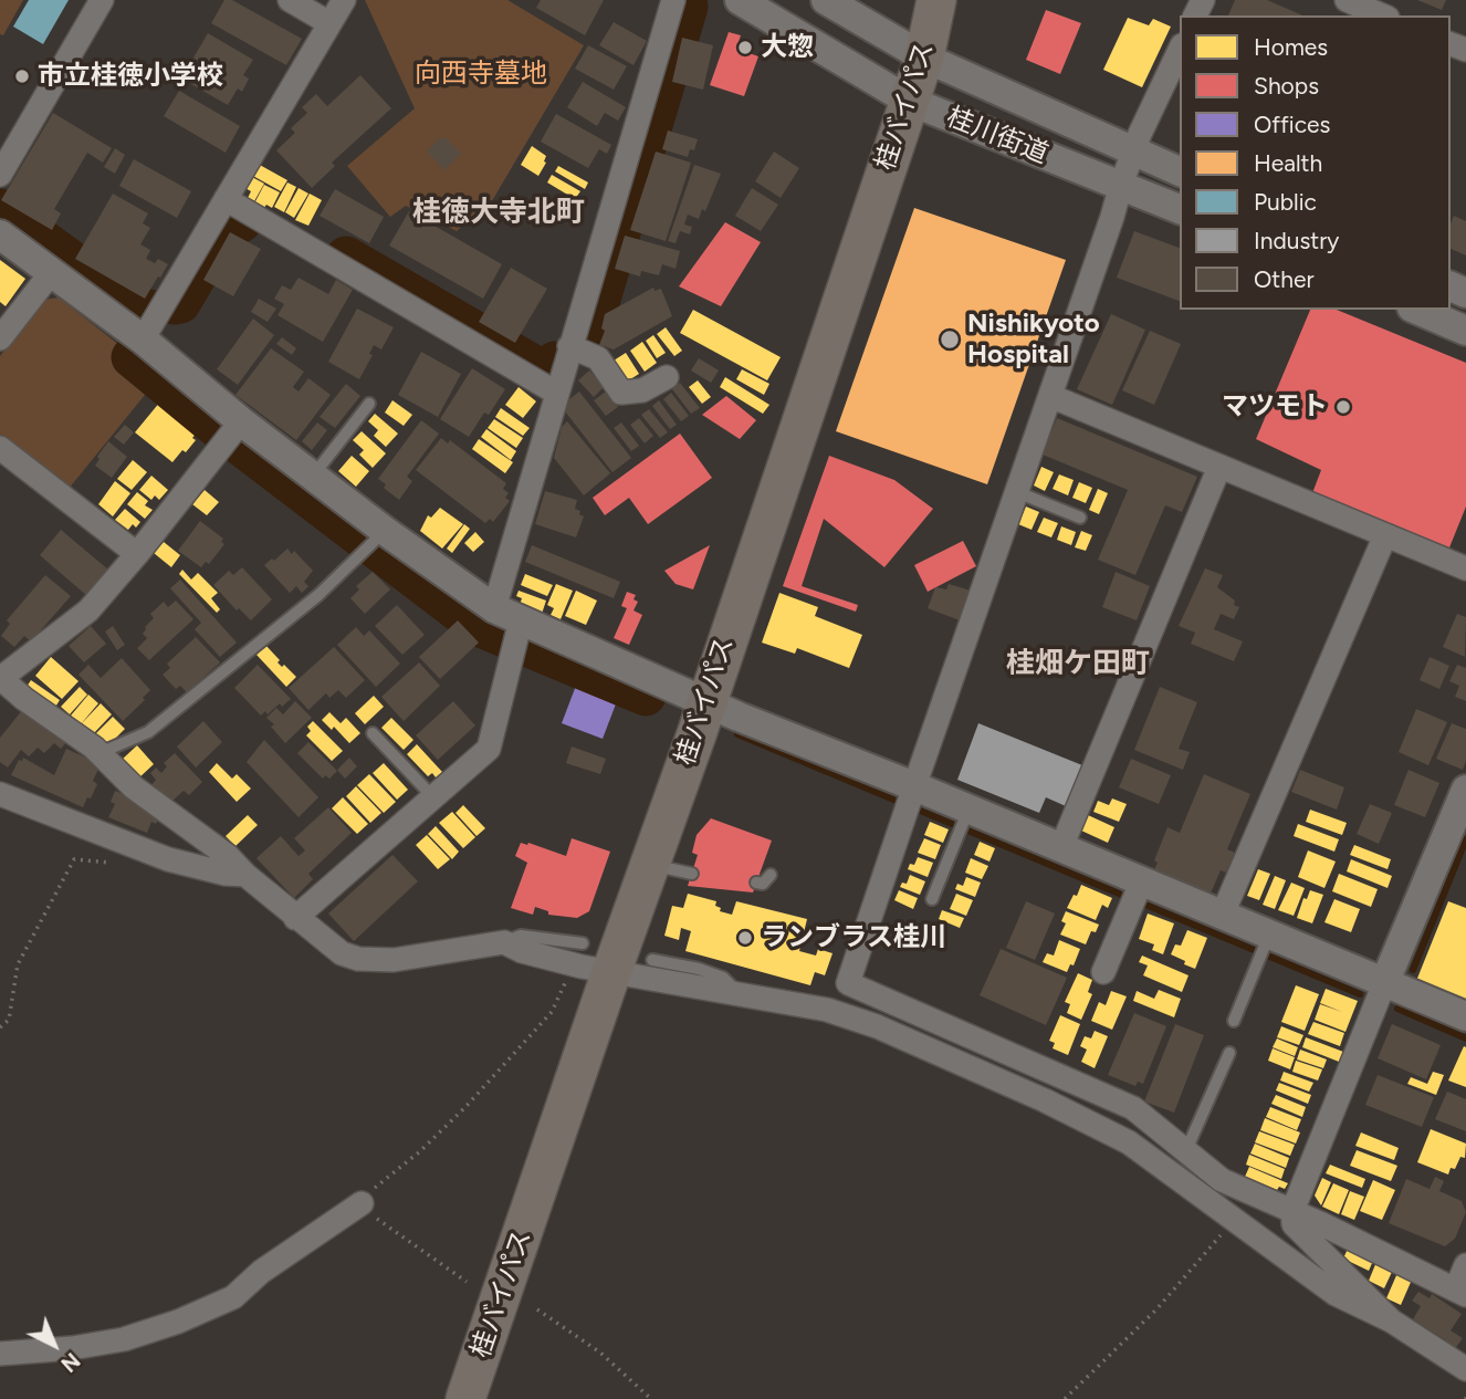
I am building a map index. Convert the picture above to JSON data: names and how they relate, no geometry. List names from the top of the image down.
{
  "streets": {
    "highway": ["桂バイパス"],
    "street": ["桂川街道"]
  },
  "crossings": [
    ["桂バイパス", "桂川街道"]
  ],
  "districts": ["桂徳大寺北町", "桂畑ケ田町"],
  "parks": ["向西寺墓地"],
  "places": [
    "大惣",
    "市立桂徳小学校",
    "Nishikyoto Hospital",
    "マツモト",
    "ランブラス桂川"
  ],
  "legend": [
    "Homes",
    "Shops",
    "Offices",
    "Health",
    "Public",
    "Industry",
    "Other"
  ],
  "north": "bottom right"
}
